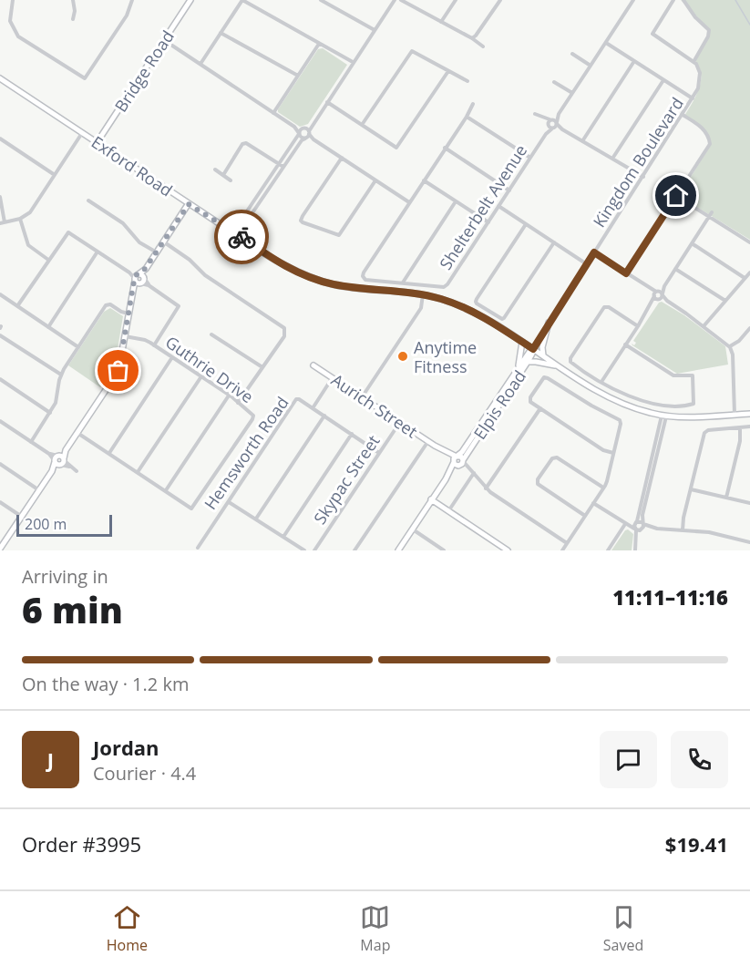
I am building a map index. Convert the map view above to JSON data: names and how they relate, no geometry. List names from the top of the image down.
{
  "streets": {
    "street": [
      "Bridge Road",
      "Kingdom Boulevard",
      "Exford Road",
      "Shelterbelt Avenue",
      "Guthrie Drive",
      "Elpis Road",
      "Aurich Street",
      "Hemsworth Road",
      "Skypac Street"
    ]
  },
  "crossings": [
    ["Bridge Road", "Exford Road"],
    ["Kingdom Boulevard", "Exford Road"],
    ["Kingdom Boulevard", "Elpis Road"],
    ["Exford Road", "Elpis Road"],
    ["Elpis Road", "Aurich Street"],
    ["Aurich Street", "Skypac Street"],
    ["Hemsworth Road", "Skypac Street"]
  ],
  "places": ["Anytime Fitness"],
  "scale_bar": "200 m",
  "page": {
    "scale": "200 m",
    "heading": ["6 min", "Arriving in", "11:11–11:16"],
    "panel": [
      "Jordan",
      "Courier · 4.4",
      "Order #3995",
      "$19.41"
    ],
    "bar": "On the way · 1.2 km",
    "round": "J",
    "tabs": ["Home", "Map", "Saved"]
  }
}
